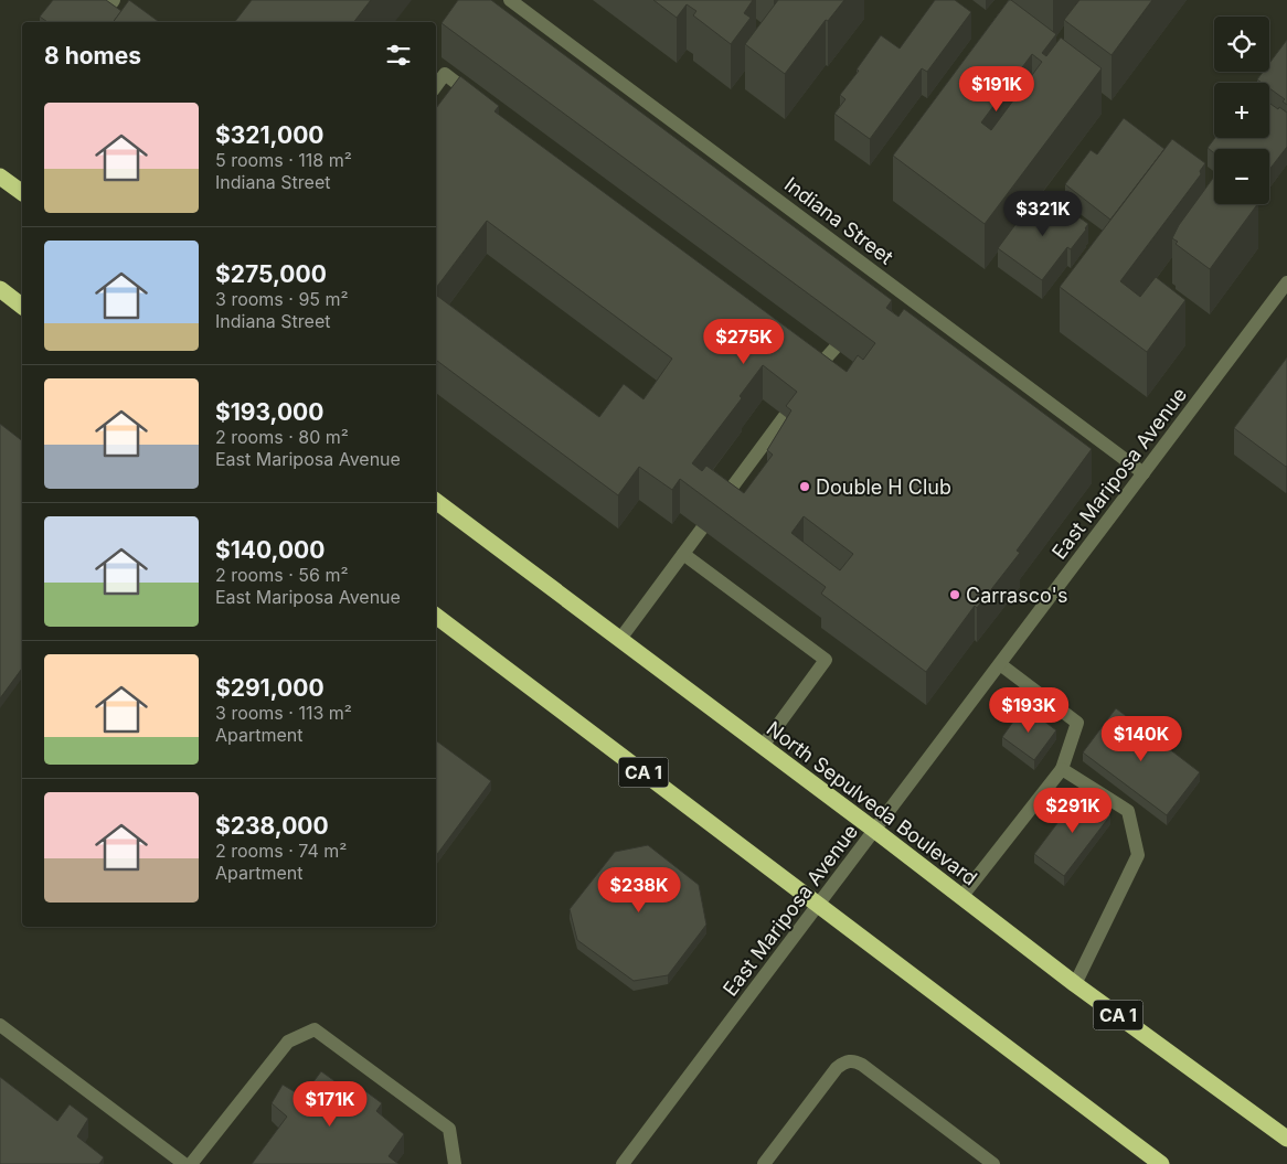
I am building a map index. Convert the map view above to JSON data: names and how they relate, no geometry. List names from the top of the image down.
{
  "streets": {
    "highway": ["CA 1", "North Sepulveda Boulevard"],
    "street": ["Indiana Street", "East Mariposa Avenue"]
  },
  "crossings": [
    ["Indiana Street", "East Mariposa Avenue"],
    ["East Mariposa Avenue", "CA 1"],
    ["East Mariposa Avenue", "North Sepulveda Boulevard"]
  ],
  "places": ["Double H Club", "Carrasco's"],
  "page": {
    "map_buttons": ["+", "−"],
    "heading": "8 homes",
    "price": [
      "$191K",
      "$321K",
      "$275K",
      "$193K",
      "$140K",
      "$291K",
      "$238K",
      "$171K"
    ],
    "list": [
      {
        "name": "$321,000",
        "note": "5 rooms · 118 m² · Indiana Street"
      },
      {
        "name": "$275,000",
        "note": "3 rooms · 95 m² · Indiana Street"
      },
      {
        "name": "$193,000",
        "note": "2 rooms · 80 m² · East Mariposa Avenue"
      },
      {
        "name": "$140,000",
        "note": "2 rooms · 56 m² · East Mariposa Avenue"
      },
      {
        "name": "$291,000",
        "note": "3 rooms · 113 m² · Apartment"
      },
      {
        "name": "$238,000",
        "note": "2 rooms · 74 m² · Apartment"
      }
    ]
  }
}
